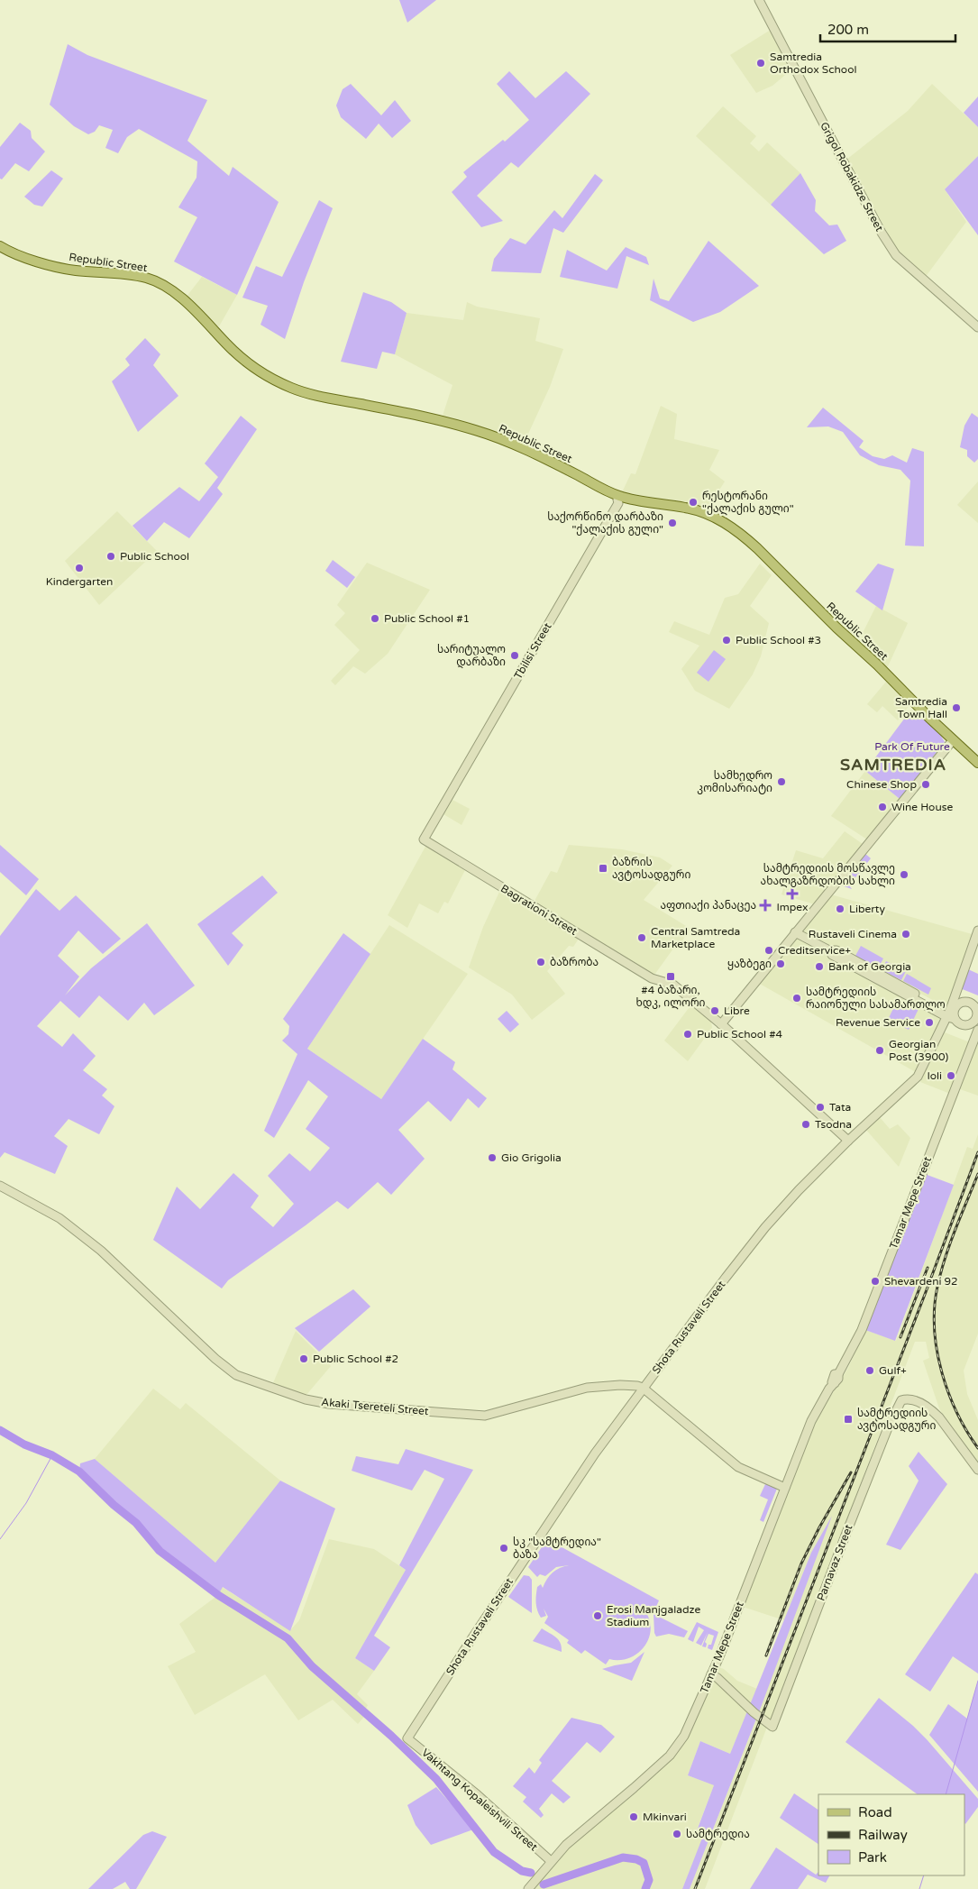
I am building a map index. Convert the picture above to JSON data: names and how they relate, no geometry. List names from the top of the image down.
{
  "streets": {
    "main road": ["Republic Street"],
    "street": [
      "Grigol Robakidze Street",
      "Tbilisi Street",
      "Bagrationi Street",
      "Tamar Mepe Street",
      "Shota Rustaveli Street",
      "Akaki Tsereteli Street",
      "Parnavaz Street",
      "Vakhtang Kopaleishvili Street"
    ]
  },
  "crossings": [
    ["Republic Street", "Tbilisi Street"],
    ["Tbilisi Street", "Bagrationi Street"],
    ["Bagrationi Street", "Shota Rustaveli Street"],
    ["Tamar Mepe Street", "Shota Rustaveli Street"],
    ["Tamar Mepe Street", "Parnavaz Street"],
    ["Tamar Mepe Street", "Vakhtang Kopaleishvili Street"],
    ["Shota Rustaveli Street", "Akaki Tsereteli Street"],
    ["Shota Rustaveli Street", "Vakhtang Kopaleishvili Street"]
  ],
  "districts": ["SAMTREDIA"],
  "parks": ["Park Of Future"],
  "places": {
    "other": [
      "Samtredia Orthodox School",
      "რესტორანი \"ქალაქის გული\"",
      "საქორწინო დარბაზი \"ქალაქის გული\"",
      "Public School",
      "Kindergarten",
      "Public School #1",
      "Public School #3",
      "სარიტუალო დარბაზი",
      "Samtredia Town Hall",
      "სამხედრო კომისარიატი",
      "Chinese Shop",
      "Wine House",
      "სამტრედიის მოსწავლე ახალგაზრდობის სახლი",
      "Liberty",
      "Rustaveli Cinema",
      "Central Samtreda Marketplace",
      "Creditservice+",
      "ბაზრობა",
      "ყაზბეგი",
      "Bank of Georgia",
      "სამტრედიის რაიონული სასამართლო",
      "Libre",
      "Revenue Service",
      "Public School #4",
      "Georgian Post (3900)",
      "Ioli",
      "Tata",
      "Tsodna",
      "Gio Grigolia",
      "Shevardeni 92",
      "Public School #2",
      "Gulf+",
      "სკ \"სამტრედია\" ბაზა",
      "Erosi Manjgaladze Stadium",
      "Mkinvari",
      "სამტრედია"
    ],
    "transit": ["ბაზრის ავტოსადგური", "#4 ბაზარი, ხდკ, ილორი", "სამტრედიის ავტოსადგური"],
    "health": ["Impex", "აფთიაქი პანაცეა"]
  },
  "legend": ["Road", "Railway", "Park"],
  "scale_bar": "200 m"
}
